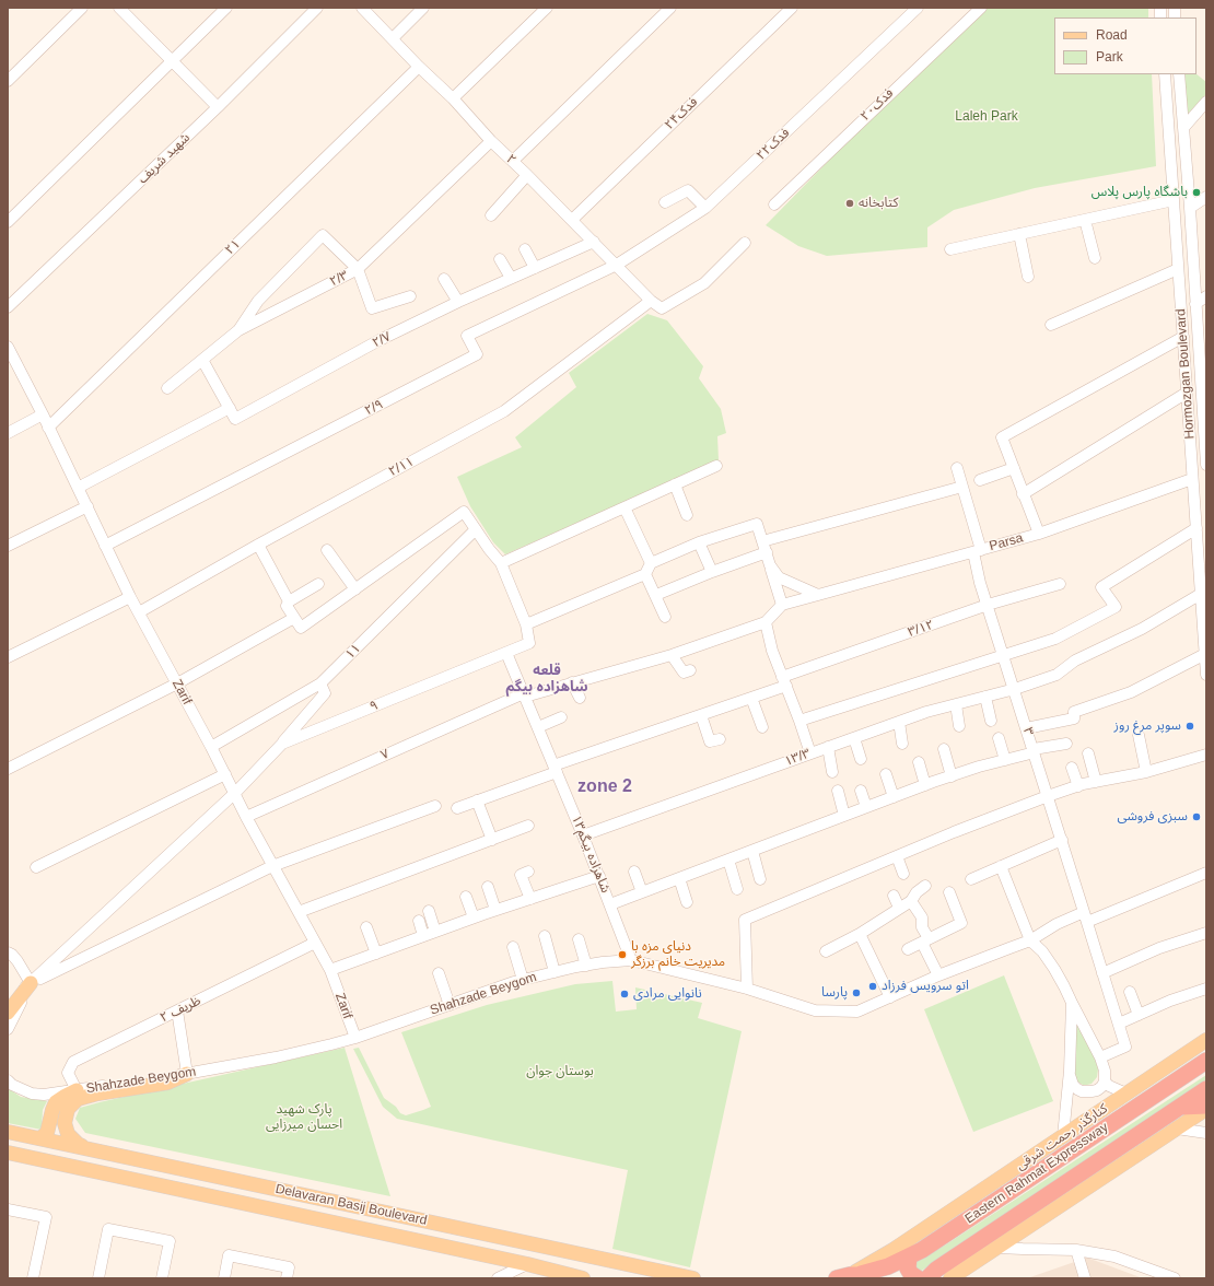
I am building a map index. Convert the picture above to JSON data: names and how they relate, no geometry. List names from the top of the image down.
{
  "streets": {
    "highway": ["Eastern Rahmat Expressway"],
    "main road": ["کنارگذر رحمت شرقی", "Delavaran Basij Boulevard"],
    "street": [
      "فدک۲۰",
      "فدک۲۴",
      "فدک۲۲",
      "شهید شریف",
      "۲",
      "۲۱",
      "۲/۳",
      "۲/۷",
      "Hormozgan Boulevard",
      "۲/۹",
      "۲/۱۱",
      "Parsa",
      "۳/۱۲",
      "۱۱",
      "Zarif",
      "۹",
      "۳",
      "۷",
      "۱۳/۳",
      "شاهزاده بیگم۱۳",
      "Shahzade Beygom",
      "ظریف ۲"
    ]
  },
  "crossings": [
    ["فدک۲۴", "۲"],
    ["فدک۲۲", "۲"],
    ["فدک۲۲", "۲/۹"],
    ["۲", "۲۱"],
    ["۲", "۲/۳"],
    ["۲", "۲/۷"],
    ["۲", "۲/۹"],
    ["۲", "۲/۱۱"],
    ["۲۱", "Zarif"],
    ["Hormozgan Boulevard", "Parsa"],
    ["Hormozgan Boulevard", "۱۳/۳"],
    ["۲/۹", "Zarif"],
    ["۲/۱۱", "Zarif"],
    ["Parsa", "۳"],
    ["۳/۱۲", "۳"],
    ["۳/۱۲", "شاهزاده بیگم۱۳"],
    ["۱۱", "Zarif"],
    ["Zarif", "۹"],
    ["Zarif", "۷"],
    ["Zarif", "Shahzade Beygom"],
    ["Zarif", "ظریف ۲"],
    ["۹", "شاهزاده بیگم۱۳"],
    ["۳", "۱۳/۳"],
    ["۳", "Shahzade Beygom"],
    ["۷", "شاهزاده بیگم۱۳"],
    ["۱۳/۳", "شاهزاده بیگم۱۳"],
    ["شاهزاده بیگم۱۳", "Shahzade Beygom"],
    ["Shahzade Beygom", "ظریف ۲"],
    ["کنارگذر رحمت شرقی", "Eastern Rahmat Expressway"]
  ],
  "districts": ["قلعه شاهزاده بیگم", "zone 2"],
  "parks": ["Laleh Park", "بوستان جوان", "پارک شهید احسان میرزایی"],
  "places": [
    "باشگاه پارس پلاس",
    "کتابخانه",
    "سوپر مرغ روز",
    "سبزی فروشی",
    "دنیای مزه با مدیریت خانم برزگر",
    "اتو سرویس فرزاد",
    "پارسا",
    "نانوایی مرادی"
  ],
  "legend": ["Road", "Park"]
}
